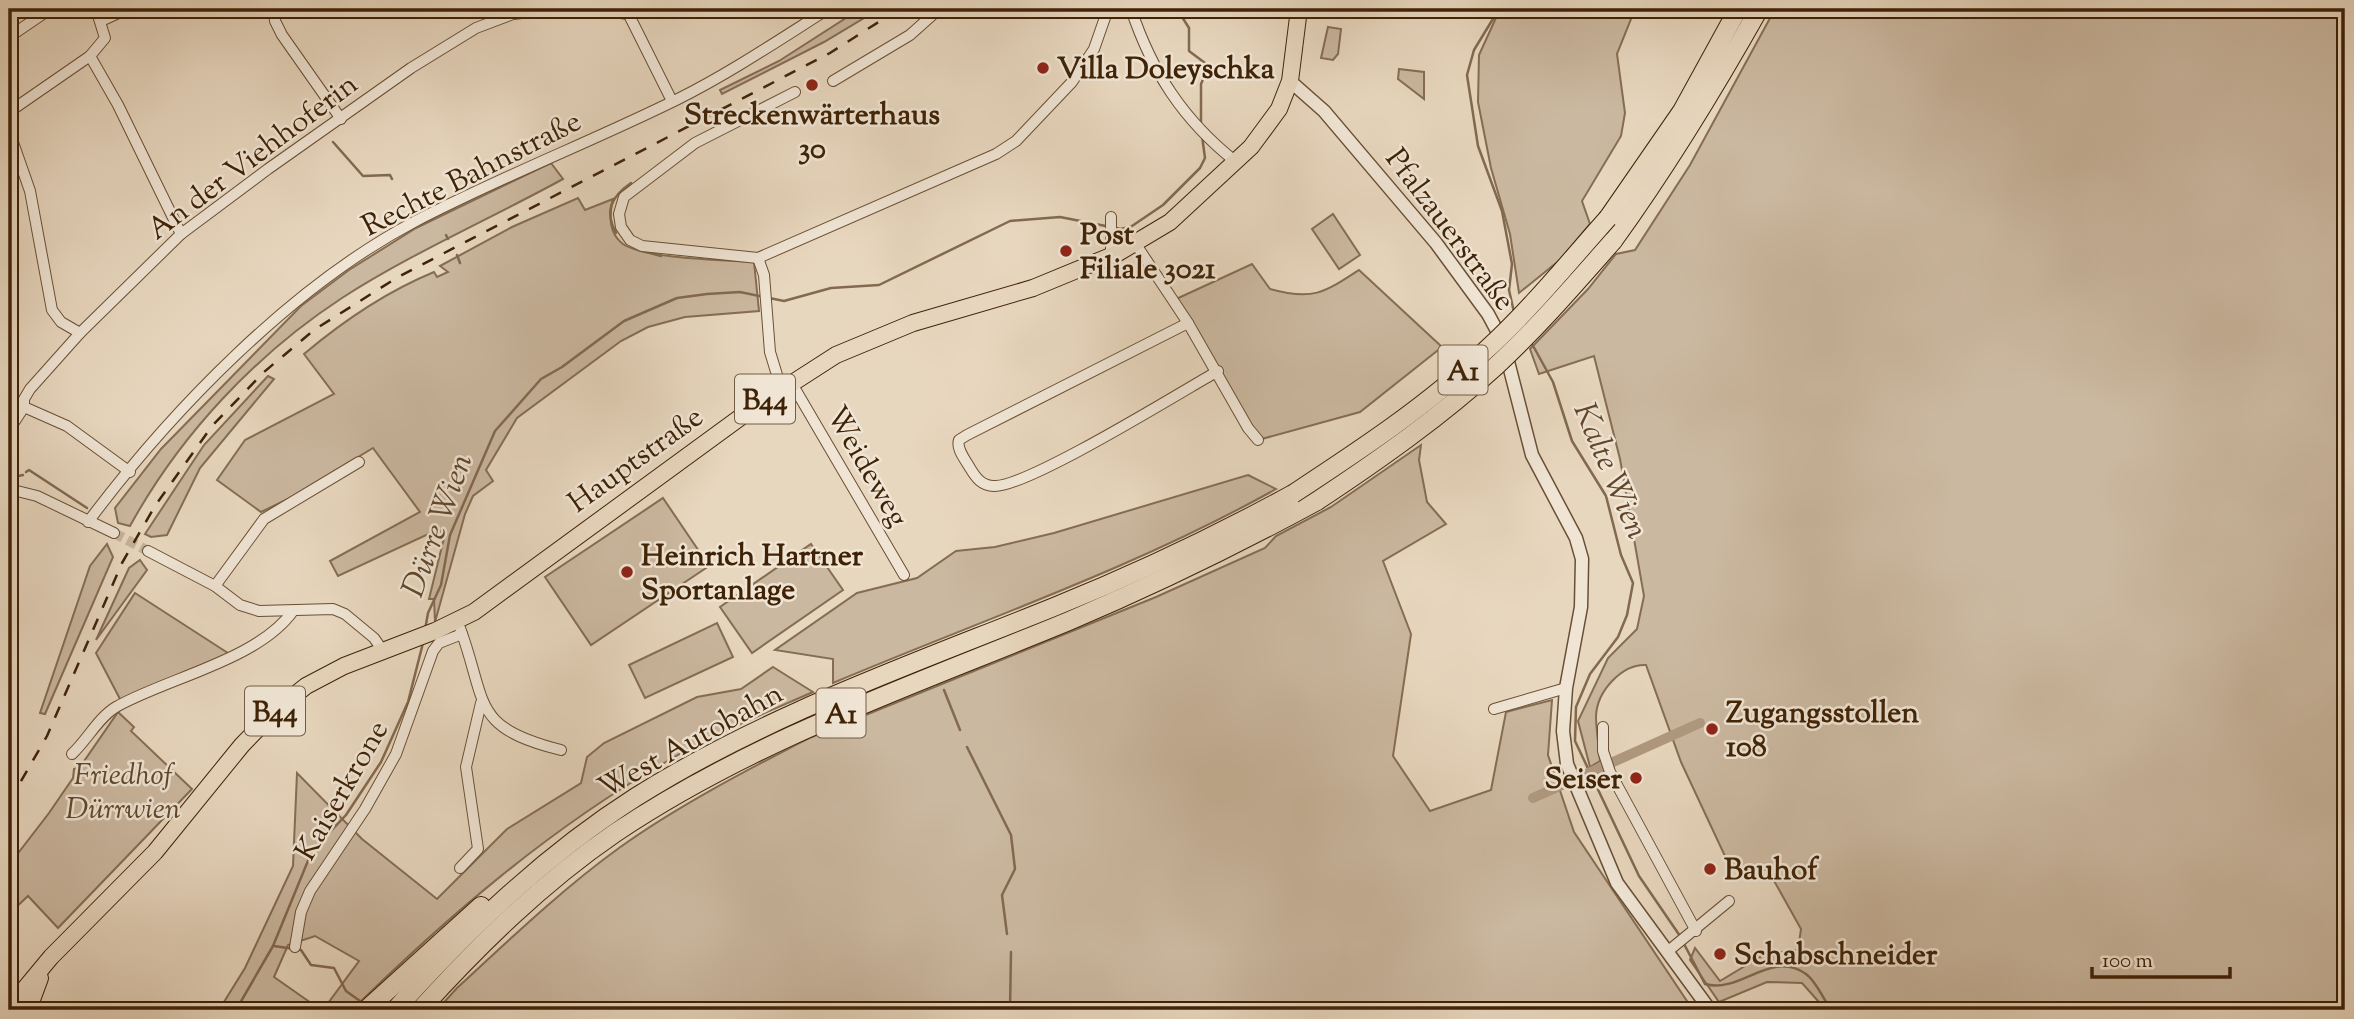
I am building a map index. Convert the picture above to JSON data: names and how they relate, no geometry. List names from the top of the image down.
{
  "streets": {
    "highway": ["A1", "West Autobahn"],
    "main road": ["B44", "Hauptstraße"],
    "street": [
      "An der Viehhoferin",
      "Rechte Bahnstraße",
      "Pfalzauerstraße",
      "Weideweg",
      "Kaiserkrone"
    ]
  },
  "crossings": [
    ["Pfalzauerstraße", "Hauptstraße"],
    ["B44", "Hauptstraße"],
    ["Hauptstraße", "Weideweg"],
    ["Hauptstraße", "Kaiserkrone"]
  ],
  "water": ["Kalte Wien", "Dürre Wien"],
  "parks": ["Friedhof Dürrwien"],
  "places": [
    "Villa Doleyschka",
    "Streckenwärterhaus 30",
    "Post Filiale 3021",
    "Heinrich Hartner Sportanlage",
    "Zugangsstollen 108",
    "Seiser",
    "Bauhof",
    "Schabschneider"
  ],
  "scale_bar": "100 m"
}
